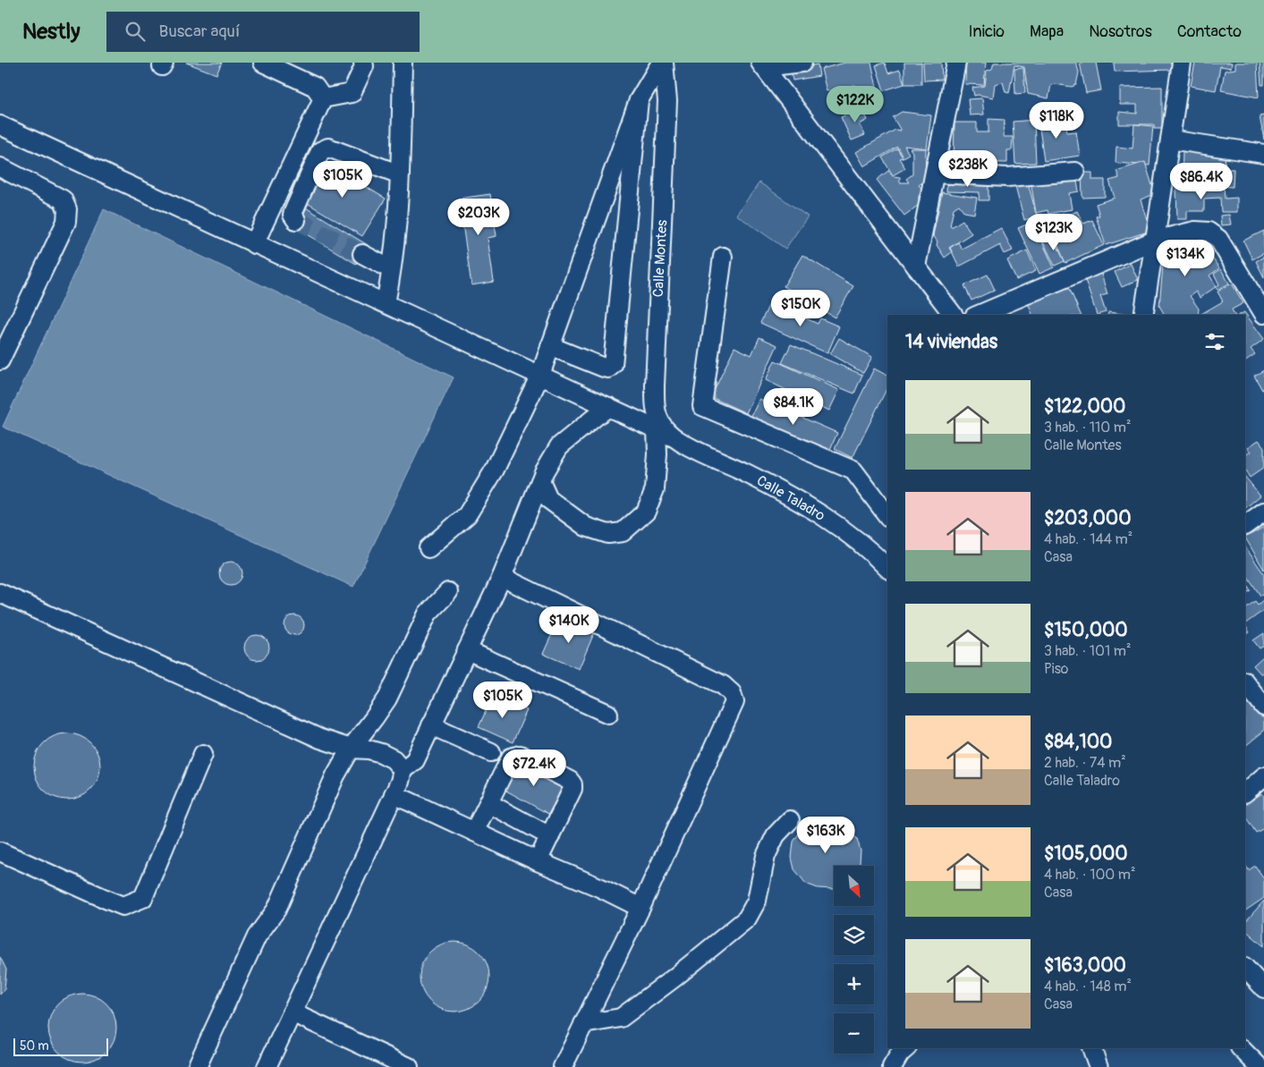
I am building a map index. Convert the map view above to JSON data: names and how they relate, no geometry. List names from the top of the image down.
{
  "streets": {
    "street": ["Calle Montes", "Calle Taladro"]
  },
  "crossings": [
    ["Calle Montes", "Calle Taladro"]
  ],
  "scale_bar": "50 m",
  "north": "bottom right",
  "page": {
    "header": "Nestly",
    "search": "Buscar aquí",
    "nav": [
      "Inicio",
      "Mapa",
      "Nosotros",
      "Contacto"
    ],
    "price": [
      "$122K",
      "$118K",
      "$238K",
      "$105K",
      "$86.4K",
      "$203K",
      "$123K",
      "$134K",
      "$150K",
      "$84.1K",
      "$140K",
      "$105K",
      "$72.4K",
      "$163K"
    ],
    "heading": "14 viviendas",
    "list": [
      {
        "name": "$122,000",
        "note": "3 hab. · 110 m² · Calle Montes"
      },
      {
        "name": "$203,000",
        "note": "4 hab. · 144 m² · Casa"
      },
      {
        "name": "$150,000",
        "note": "3 hab. · 101 m² · Piso"
      },
      {
        "name": "$84,100",
        "note": "2 hab. · 74 m² · Calle Taladro"
      },
      {
        "name": "$105,000",
        "note": "4 hab. · 100 m² · Casa"
      },
      {
        "name": "$163,000",
        "note": "4 hab. · 148 m² · Casa"
      }
    ],
    "map_buttons": ["+", "−"],
    "scale": "50 m"
  }
}
